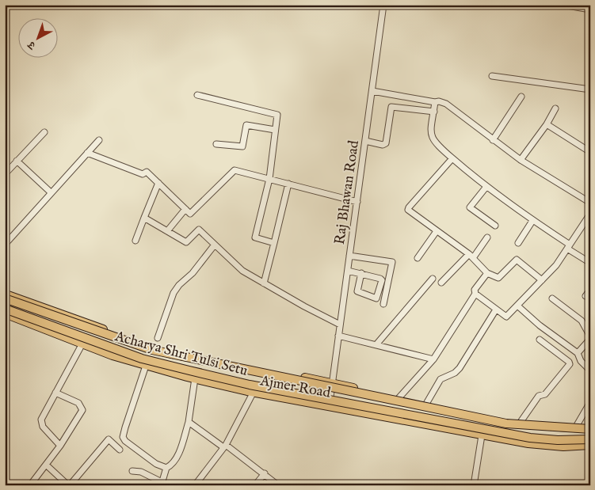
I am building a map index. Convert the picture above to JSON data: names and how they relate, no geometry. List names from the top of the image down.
{
  "streets": {
    "highway": ["Acharya Shri Tulsi Setu", "Ajmer Road"],
    "street": ["Raj Bhawan Road"]
  },
  "crossings": [
    ["Raj Bhawan Road", "Ajmer Road"],
    ["Acharya Shri Tulsi Setu", "Ajmer Road"]
  ],
  "north": "bottom left"
}
